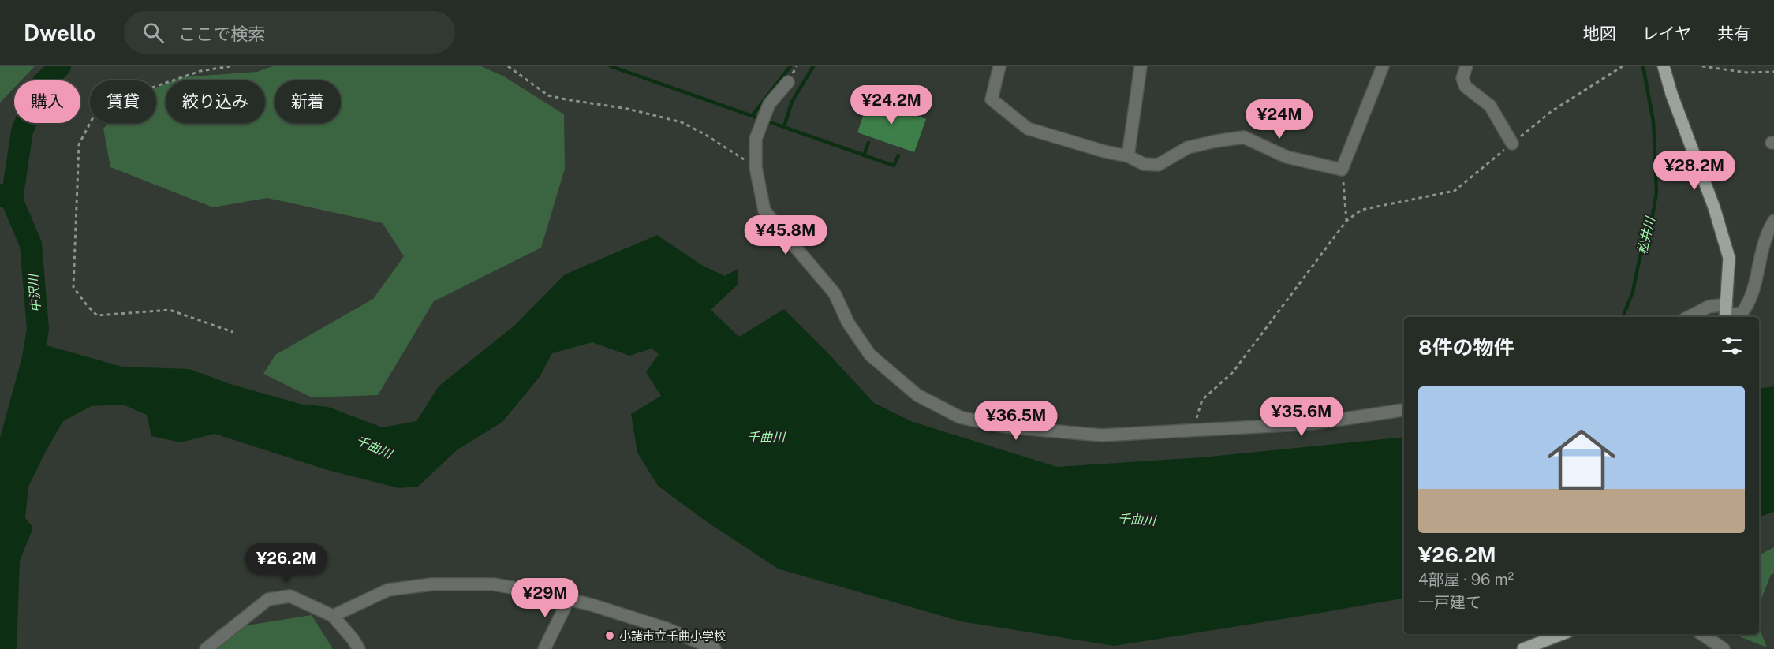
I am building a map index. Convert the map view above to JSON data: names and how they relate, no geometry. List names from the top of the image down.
{
  "water": ["松井川", "中沢川", "千曲川"],
  "places": ["小諸市立千曲小学校"],
  "page": {
    "header": "Dwello",
    "search": "ここで検索",
    "nav": ["地図", "レイヤ", "共有"],
    "chip": [
      "購入",
      "賃貸",
      "絞り込み",
      "新着"
    ],
    "price": [
      "¥24.2M",
      "¥24M",
      "¥28.2M",
      "¥45.8M",
      "¥35.6M",
      "¥36.5M",
      "¥26.2M",
      "¥29M"
    ],
    "heading": "8件の物件",
    "list": [
      {
        "name": "¥26.2M",
        "note": "4部屋 · 96 m² · 一戸建て"
      }
    ]
  }
}
